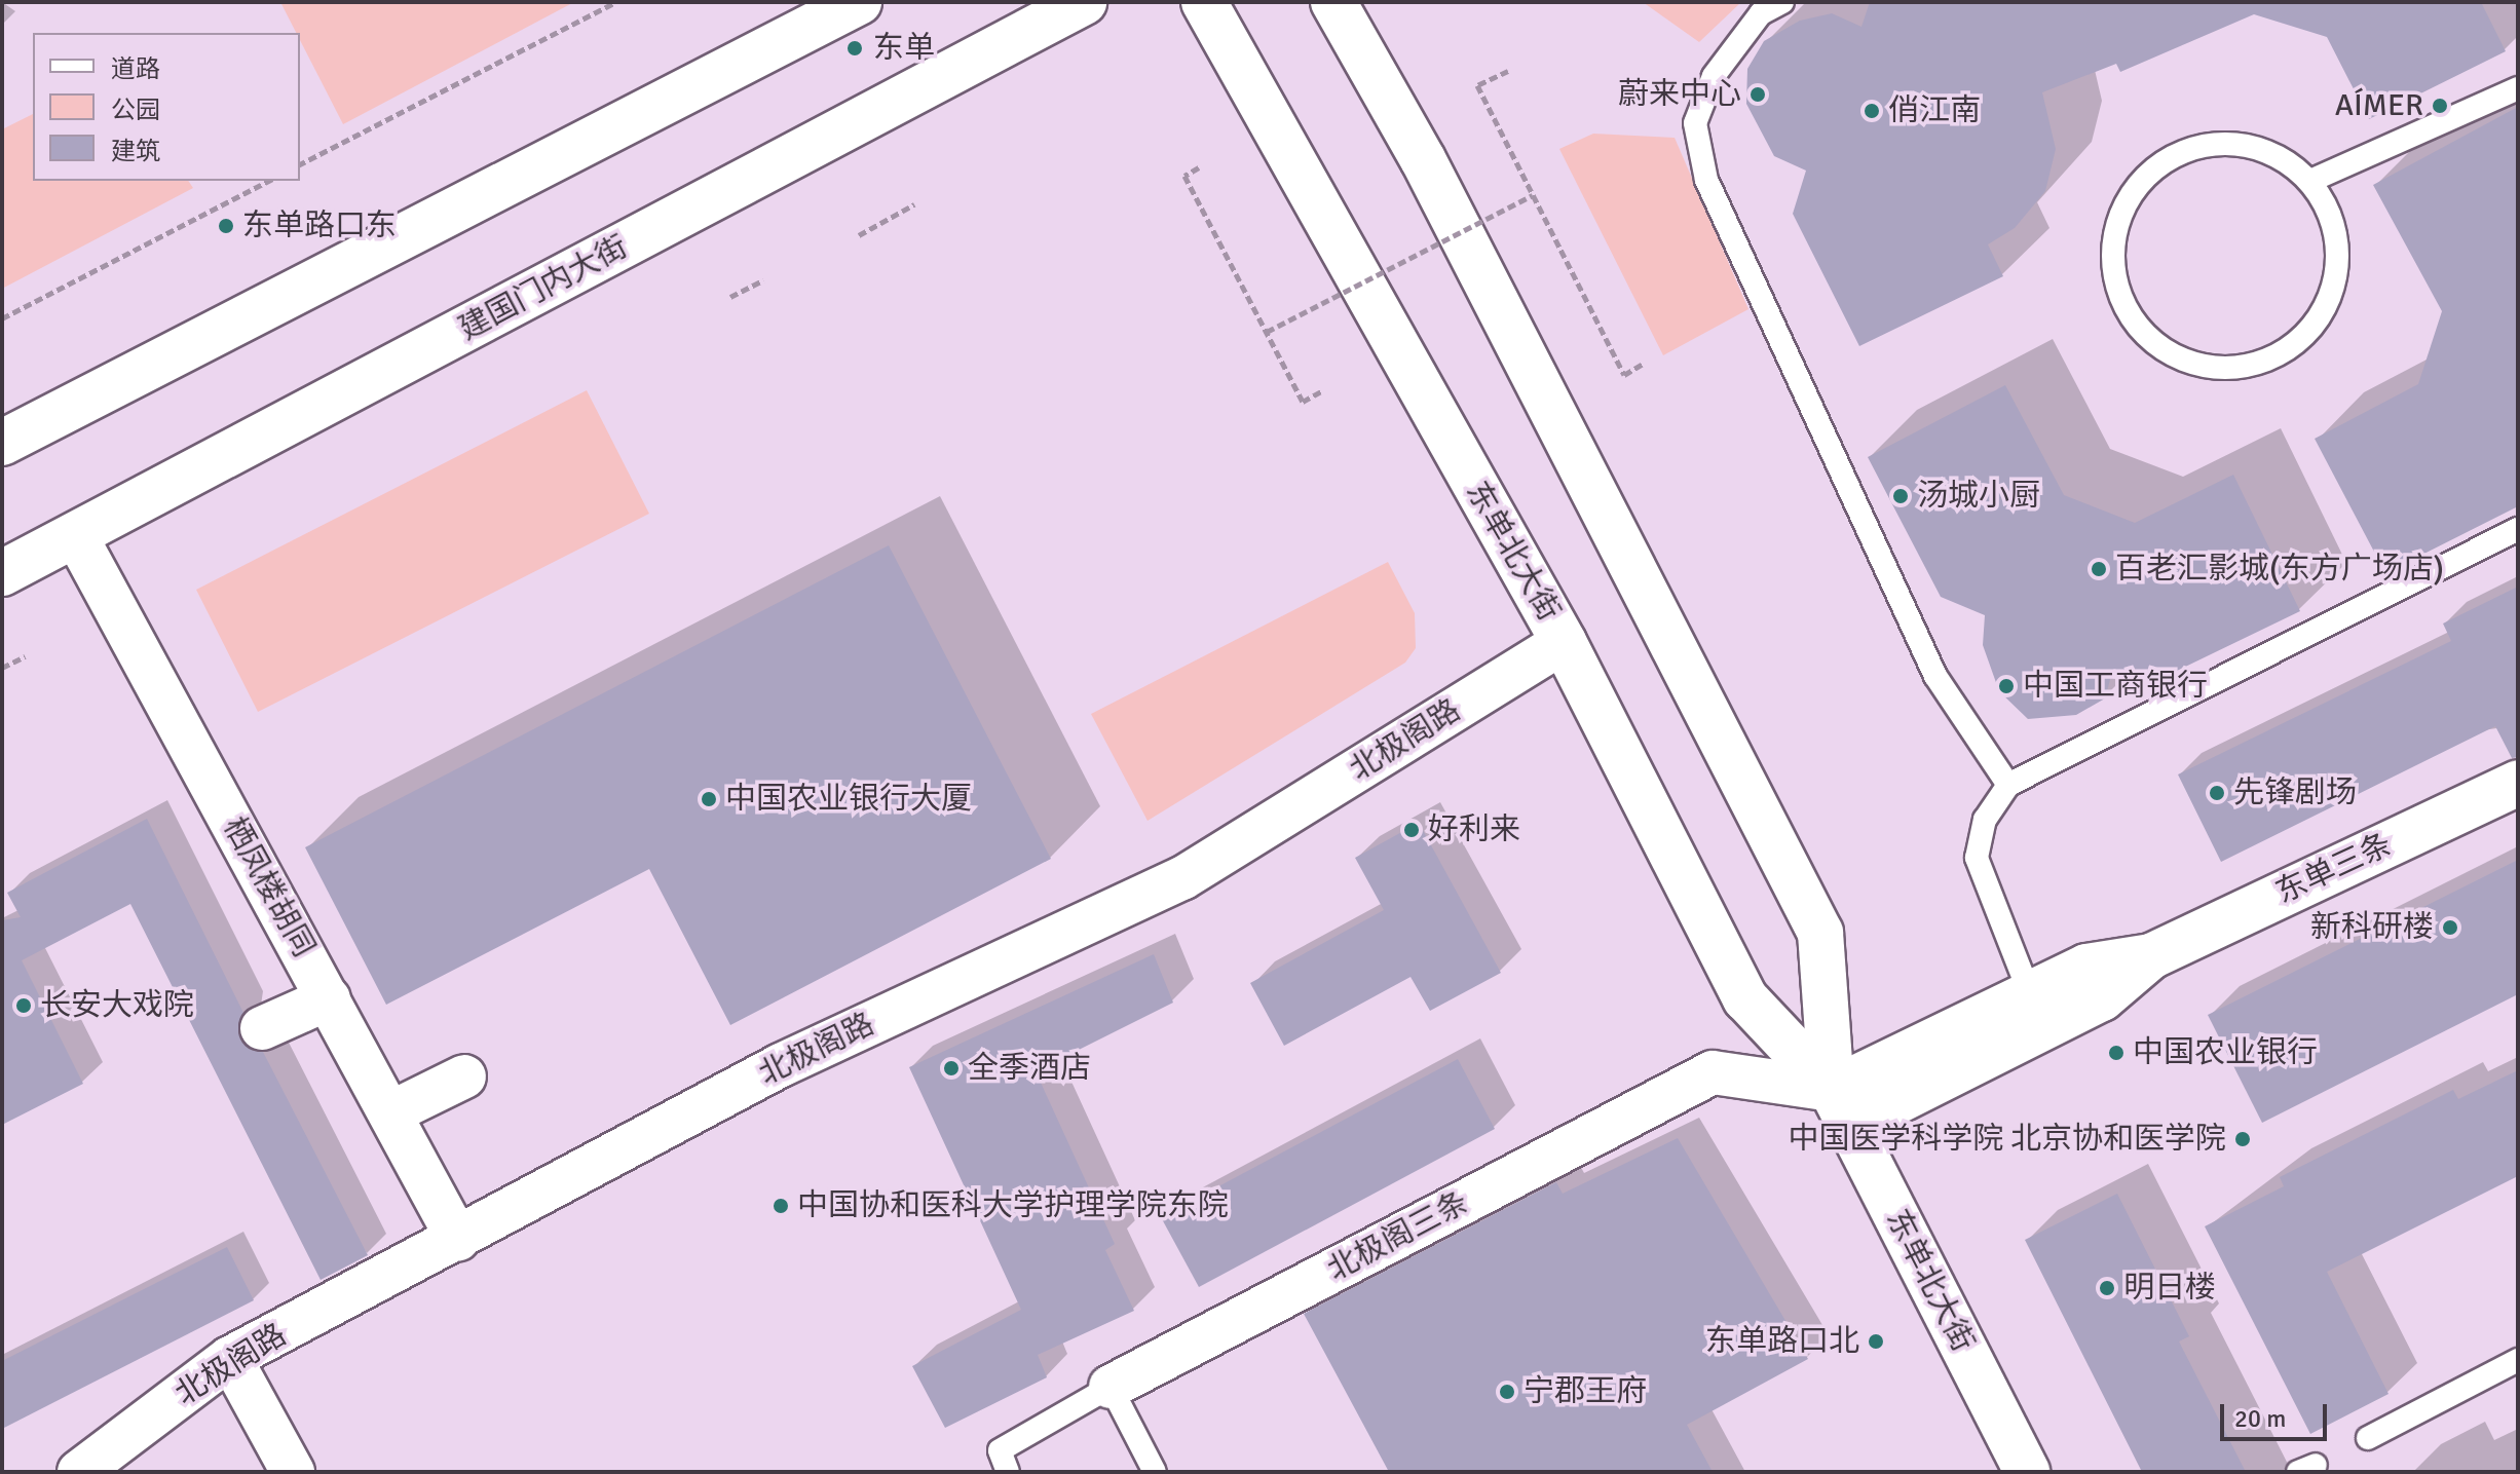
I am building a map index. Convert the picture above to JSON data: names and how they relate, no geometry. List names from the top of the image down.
{
  "streets": {
    "main road": ["建国门内大街", "东单北大街", "东单三条"],
    "street": ["北极阁路", "栖凤楼胡同", "北极阁三条"]
  },
  "crossings": [
    ["建国门内大街", "栖凤楼胡同"],
    ["东单北大街", "北极阁路"],
    ["东单北大街", "东单三条"],
    ["东单北大街", "北极阁三条"],
    ["北极阁路", "栖凤楼胡同"],
    ["东单三条", "北极阁三条"]
  ],
  "places": [
    "东单",
    "蔚来中心",
    "AÍMER",
    "俏江南",
    "东单路口东",
    "汤城小厨",
    "百老汇影城(东方广场店)",
    "中国工商银行",
    "先锋剧场",
    "中国农业银行大厦",
    "好利来",
    "新科研楼",
    "长安大戏院",
    "中国农业银行",
    "全季酒店",
    "中国医学科学院 北京协和医学院",
    "中国协和医科大学护理学院东院",
    "明日楼",
    "东单路口北",
    "宁郡王府"
  ],
  "legend": ["道路", "公园", "建筑"],
  "scale_bar": "20 m"
}
